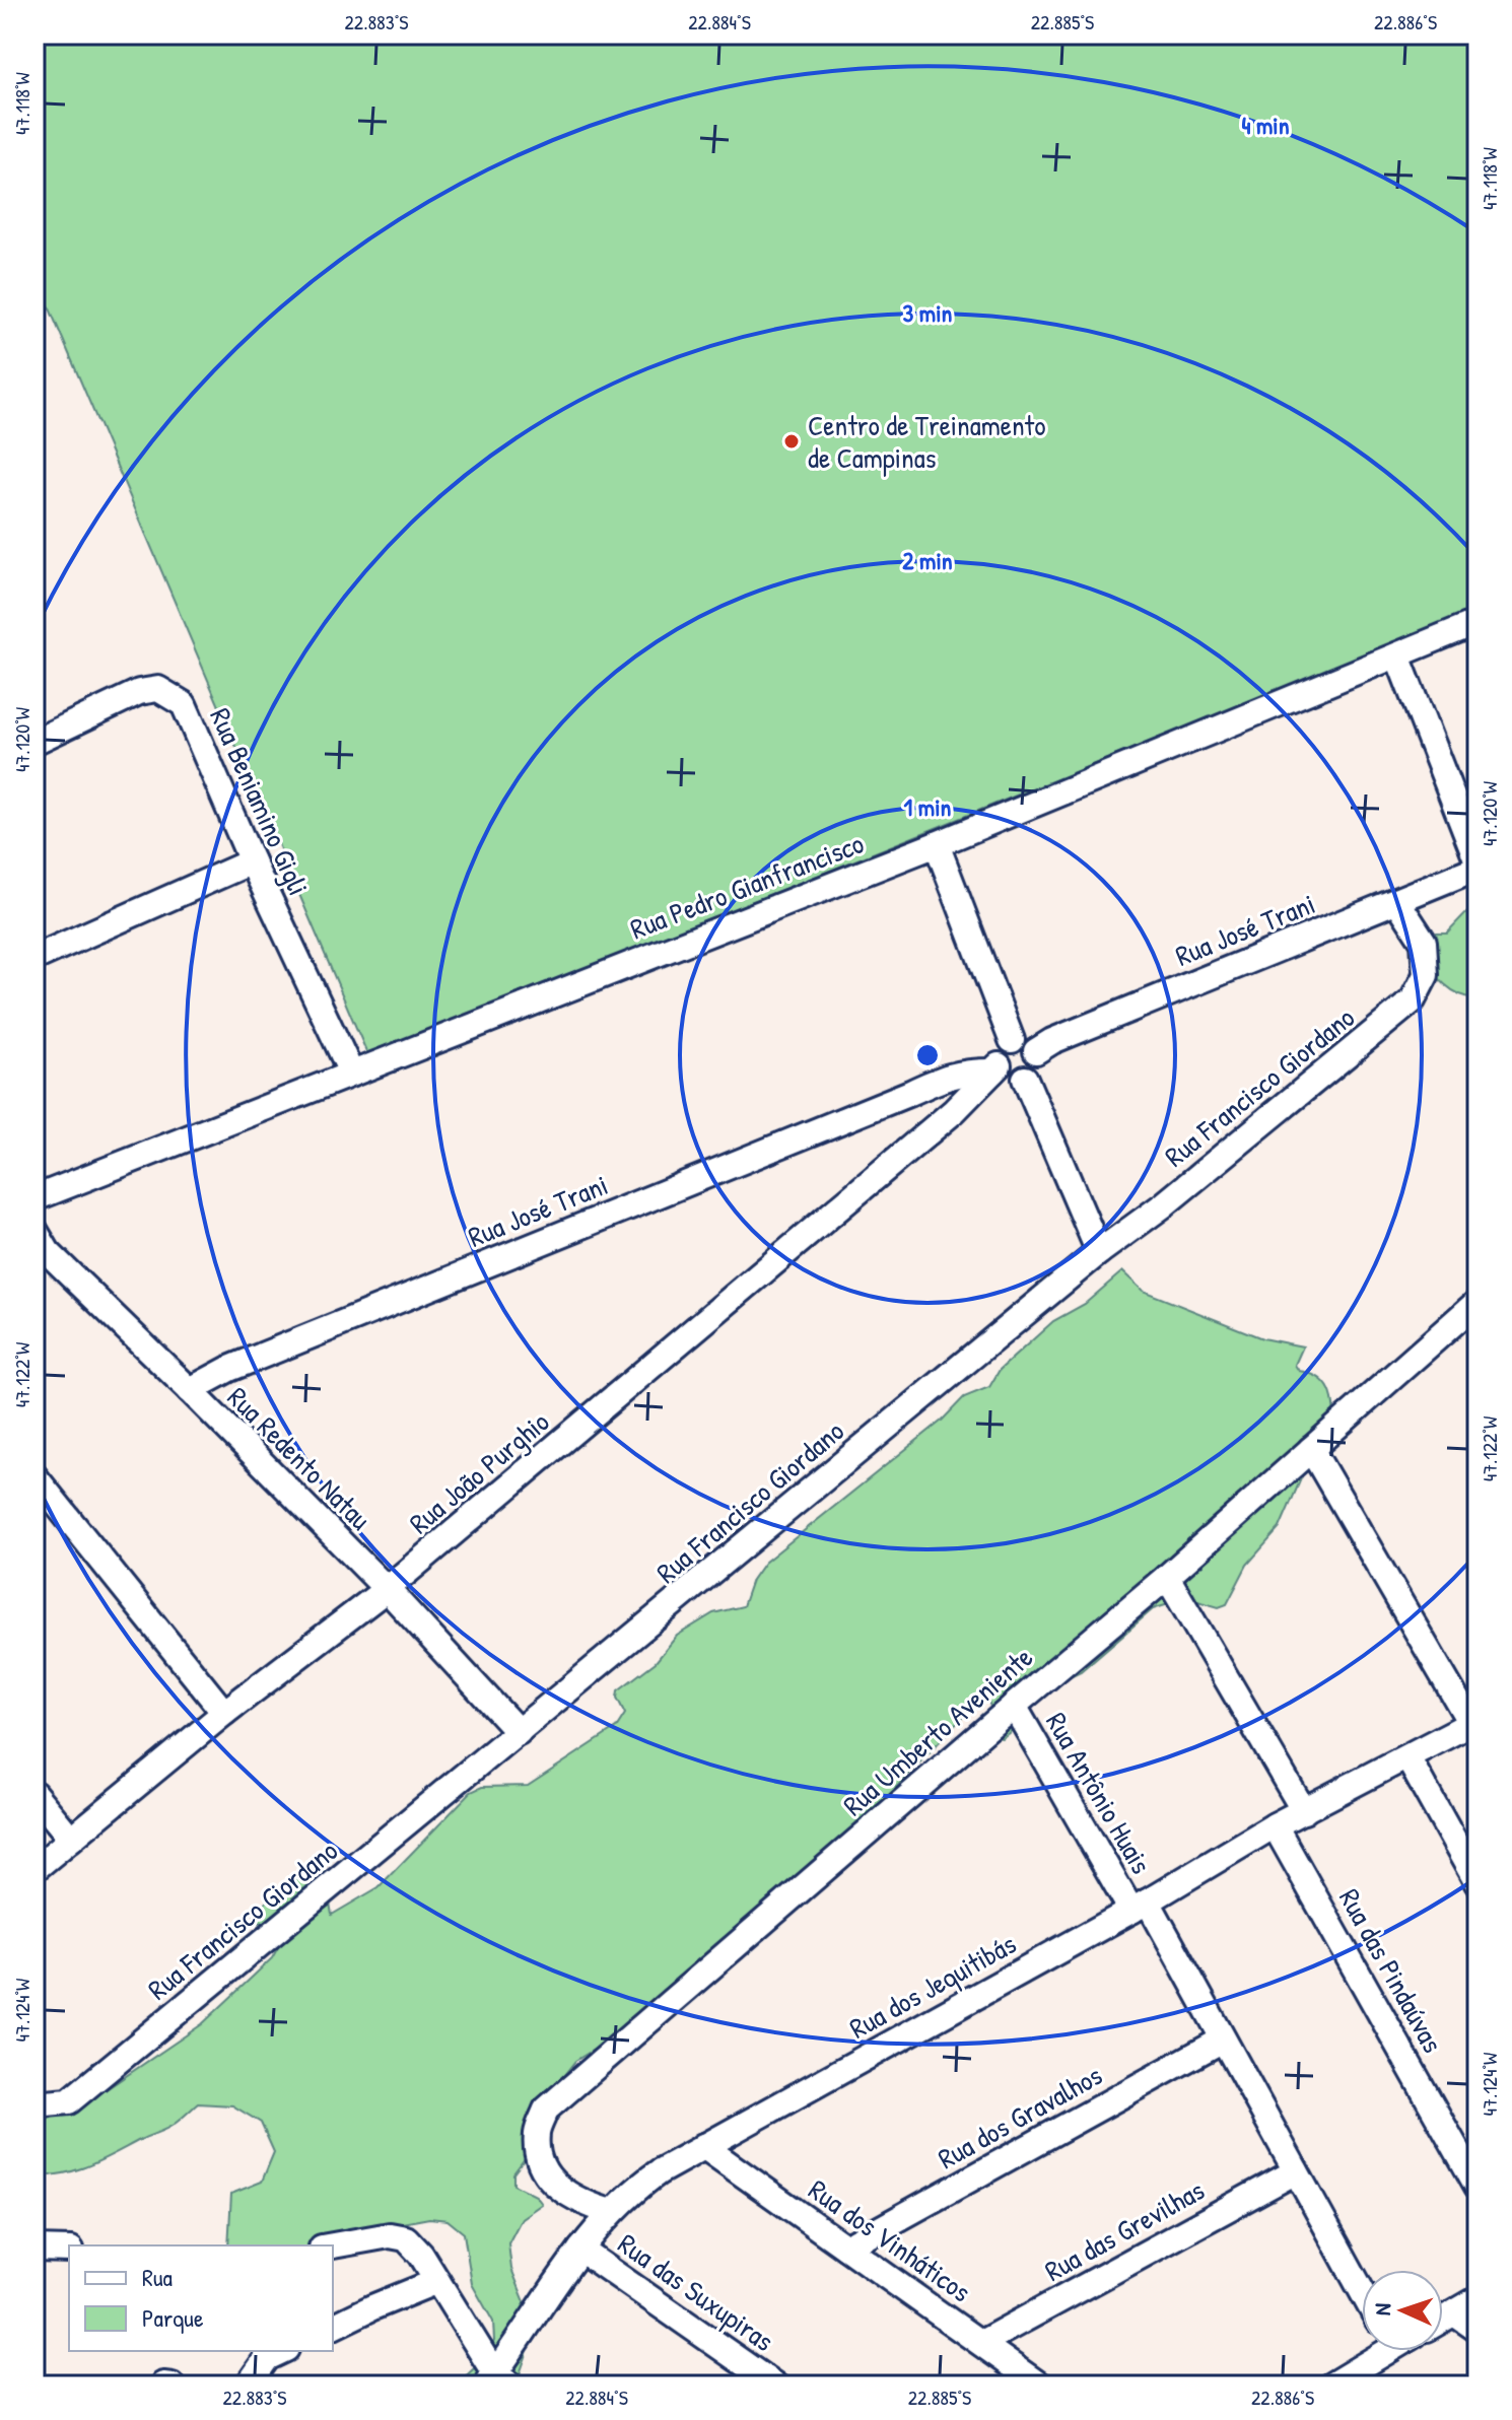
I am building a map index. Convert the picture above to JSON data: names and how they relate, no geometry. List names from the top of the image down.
{
  "streets": {
    "street": [
      "Rua Beniamino Gigli",
      "Rua Pedro Gianfrancisco",
      "Rua José Trani",
      "Rua Francisco Giordano",
      "Rua Redento Natau",
      "Rua João Purghio",
      "Rua Umberto Aveniente",
      "Rua Antônio Huais",
      "Rua das Pindaúvas",
      "Rua dos Jequitibás",
      "Rua dos Gravalhos",
      "Rua das Grevilhas",
      "Rua dos Vinháticos",
      "Rua das Suxupiras"
    ]
  },
  "crossings": [
    ["Rua Beniamino Gigli", "Rua Pedro Gianfrancisco"],
    ["Rua José Trani", "Rua Francisco Giordano"],
    ["Rua José Trani", "Rua Redento Natau"],
    ["Rua José Trani", "Rua João Purghio"],
    ["Rua Francisco Giordano", "Rua Redento Natau"],
    ["Rua Redento Natau", "Rua João Purghio"],
    ["Rua Umberto Aveniente", "Rua Antônio Huais"],
    ["Rua Umberto Aveniente", "Rua dos Jequitibás"],
    ["Rua Antônio Huais", "Rua dos Jequitibás"],
    ["Rua Antônio Huais", "Rua dos Gravalhos"],
    ["Rua Antônio Huais", "Rua das Grevilhas"],
    ["Rua das Pindaúvas", "Rua dos Jequitibás"],
    ["Rua dos Jequitibás", "Rua dos Vinháticos"],
    ["Rua dos Jequitibás", "Rua das Suxupiras"],
    ["Rua dos Gravalhos", "Rua dos Vinháticos"],
    ["Rua das Grevilhas", "Rua dos Vinháticos"]
  ],
  "places": ["Centro de Treinamento de Campinas"],
  "legend": ["Rua", "Parque"],
  "north": "left",
  "coordinates": [
    "22.883°S",
    "22.884°S",
    "22.885°S",
    "22.886°S",
    "47.118°W",
    "47.120°W",
    "47.122°W",
    "47.124°W"
  ],
  "rings": [
    "4 min",
    "3 min",
    "2 min",
    "1 min"
  ]
}
